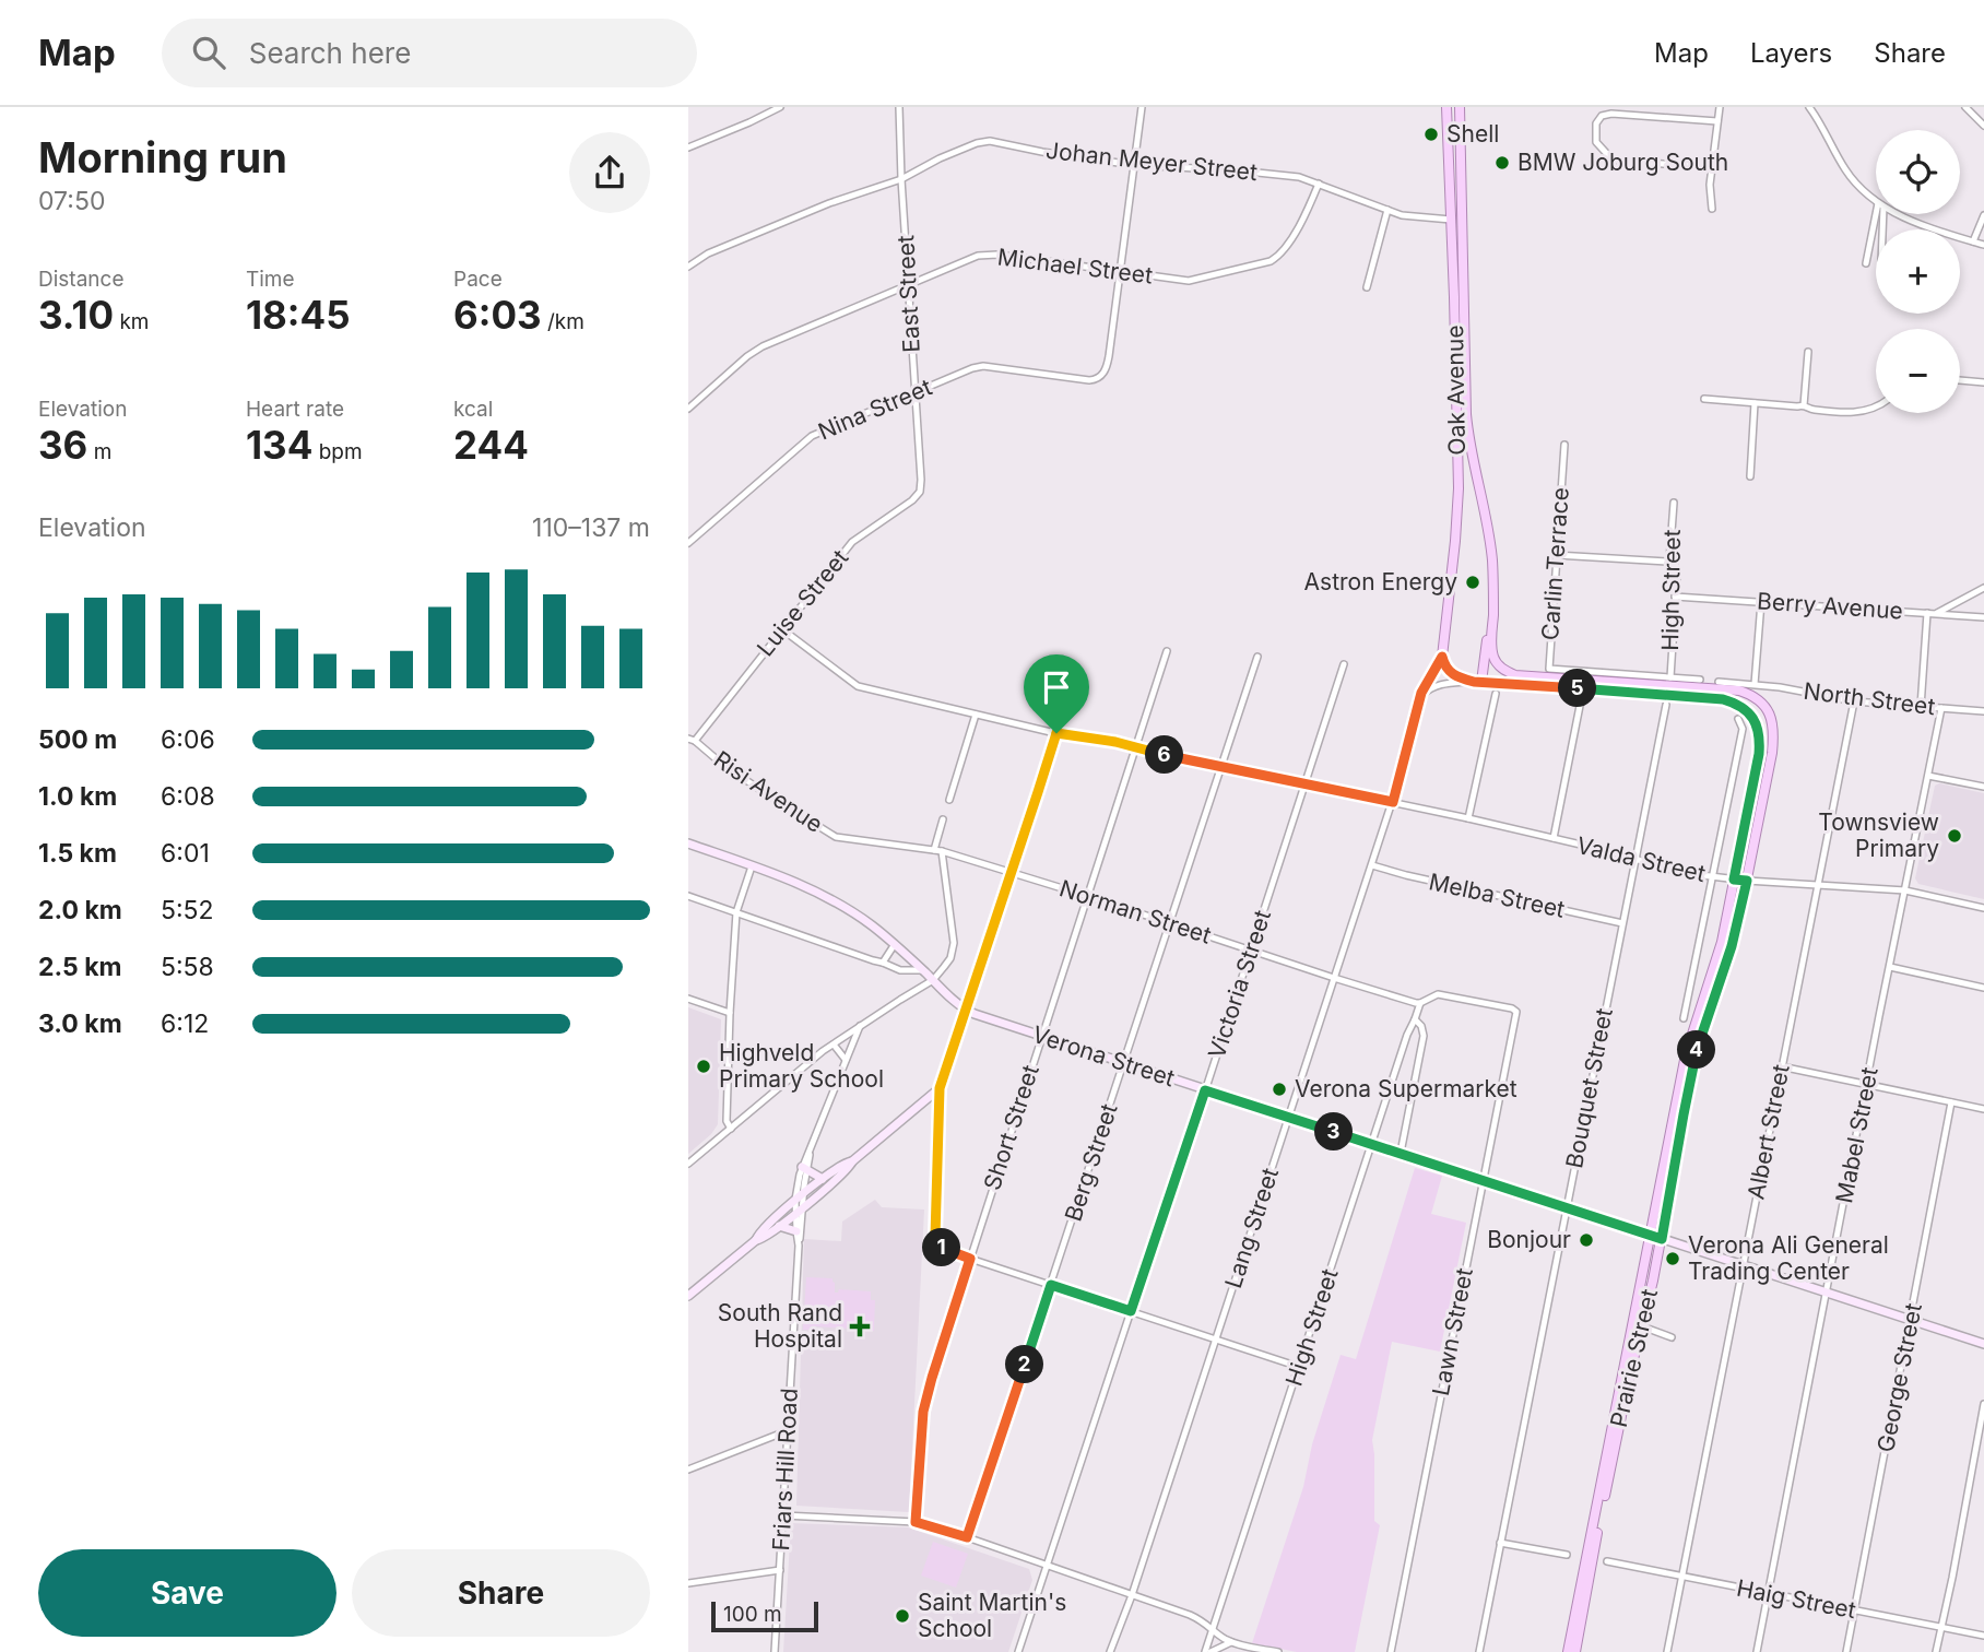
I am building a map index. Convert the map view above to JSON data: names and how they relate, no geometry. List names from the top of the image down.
{
  "streets": {
    "main road": ["Oak Avenue", "Verona Street", "Prairie Street"],
    "street": [
      "Johan Meyer Street",
      "Michael Street",
      "East Street",
      "Nina Street",
      "Carlin Terrace",
      "High Street",
      "Luise Street",
      "Berry Avenue",
      "North Street",
      "Risi Avenue",
      "Valda Street",
      "Melba Street",
      "Norman Street",
      "Victoria Street",
      "Bouquet Street",
      "Short Street",
      "Albert Street",
      "Mabel Street",
      "Berg Street",
      "Lang Street",
      "Lawn Street",
      "George Street",
      "Friars Hill Road",
      "Haig Street"
    ]
  },
  "crossings": [
    ["Johan Meyer Street", "Michael Street"],
    ["Johan Meyer Street", "East Street"],
    ["Johan Meyer Street", "Oak Avenue"],
    ["Michael Street", "East Street"],
    ["Michael Street", "Nina Street"],
    ["East Street", "Nina Street"],
    ["East Street", "Luise Street"],
    ["Oak Avenue", "Lang Street"],
    ["Oak Avenue", "Prairie Street"],
    ["Carlin Terrace", "High Street"],
    ["High Street", "Berry Avenue"],
    ["High Street", "Norman Street"],
    ["High Street", "Verona Street"],
    ["High Street", "Lawn Street"],
    ["Luise Street", "Risi Avenue"],
    ["Luise Street", "Valda Street"],
    ["North Street", "Albert Street"],
    ["North Street", "Mabel Street"],
    ["Risi Avenue", "Norman Street"],
    ["Valda Street", "Victoria Street"],
    ["Valda Street", "Bouquet Street"],
    ["Valda Street", "Short Street"],
    ["Valda Street", "Albert Street"],
    ["Valda Street", "Mabel Street"],
    ["Valda Street", "Berg Street"],
    ["Valda Street", "Lang Street"],
    ["Valda Street", "Prairie Street"],
    ["Melba Street", "Bouquet Street"],
    ["Melba Street", "Lang Street"],
    ["Norman Street", "Victoria Street"],
    ["Norman Street", "Short Street"],
    ["Norman Street", "Berg Street"],
    ["Norman Street", "Lang Street"],
    ["Norman Street", "Lawn Street"],
    ["Victoria Street", "Verona Street"],
    ["Verona Street", "Bouquet Street"],
    ["Verona Street", "Short Street"],
    ["Verona Street", "Albert Street"],
    ["Verona Street", "Mabel Street"],
    ["Verona Street", "Berg Street"],
    ["Verona Street", "Lang Street"],
    ["Verona Street", "Lawn Street"],
    ["Verona Street", "Prairie Street"],
    ["Verona Street", "George Street"],
    ["Albert Street", "Haig Street"],
    ["Mabel Street", "Haig Street"],
    ["George Street", "Haig Street"]
  ],
  "places": {
    "other": [
      "Shell",
      "BMW Joburg South",
      "Astron Energy",
      "Townsview Primary",
      "Highveld Primary School",
      "Verona Supermarket",
      "Bonjour",
      "Verona Ali General Trading Center",
      "Saint Martin's School"
    ],
    "health": ["South Rand Hospital"]
  },
  "scale_bar": "100 m",
  "page": {
    "header": "Map",
    "search": "Search here",
    "nav": ["Map", "Layers", "Share"],
    "heading": ["Morning run", "07:50"],
    "map_buttons": ["+", "−"],
    "stats": [
      ["Distance", "3.10 km"],
      ["Time", "18:45"],
      ["Pace", "6:03 /km"],
      ["Elevation", "36 m"],
      ["Heart rate", "134 bpm"],
      ["kcal", "244"]
    ],
    "chart": ["Elevation", "110–137 m"],
    "pins": [
      "5",
      "6",
      "4",
      "3",
      "1",
      "2"
    ],
    "list": [
      {
        "name": "500 m",
        "note": "6:06"
      },
      {
        "name": "1.0 km",
        "note": "6:08"
      },
      {
        "name": "1.5 km",
        "note": "6:01"
      },
      {
        "name": "2.0 km",
        "note": "5:52"
      },
      {
        "name": "2.5 km",
        "note": "5:58"
      },
      {
        "name": "3.0 km",
        "note": "6:12"
      }
    ],
    "buttons": ["Save", "Share"],
    "scale": "100 m"
  }
}
